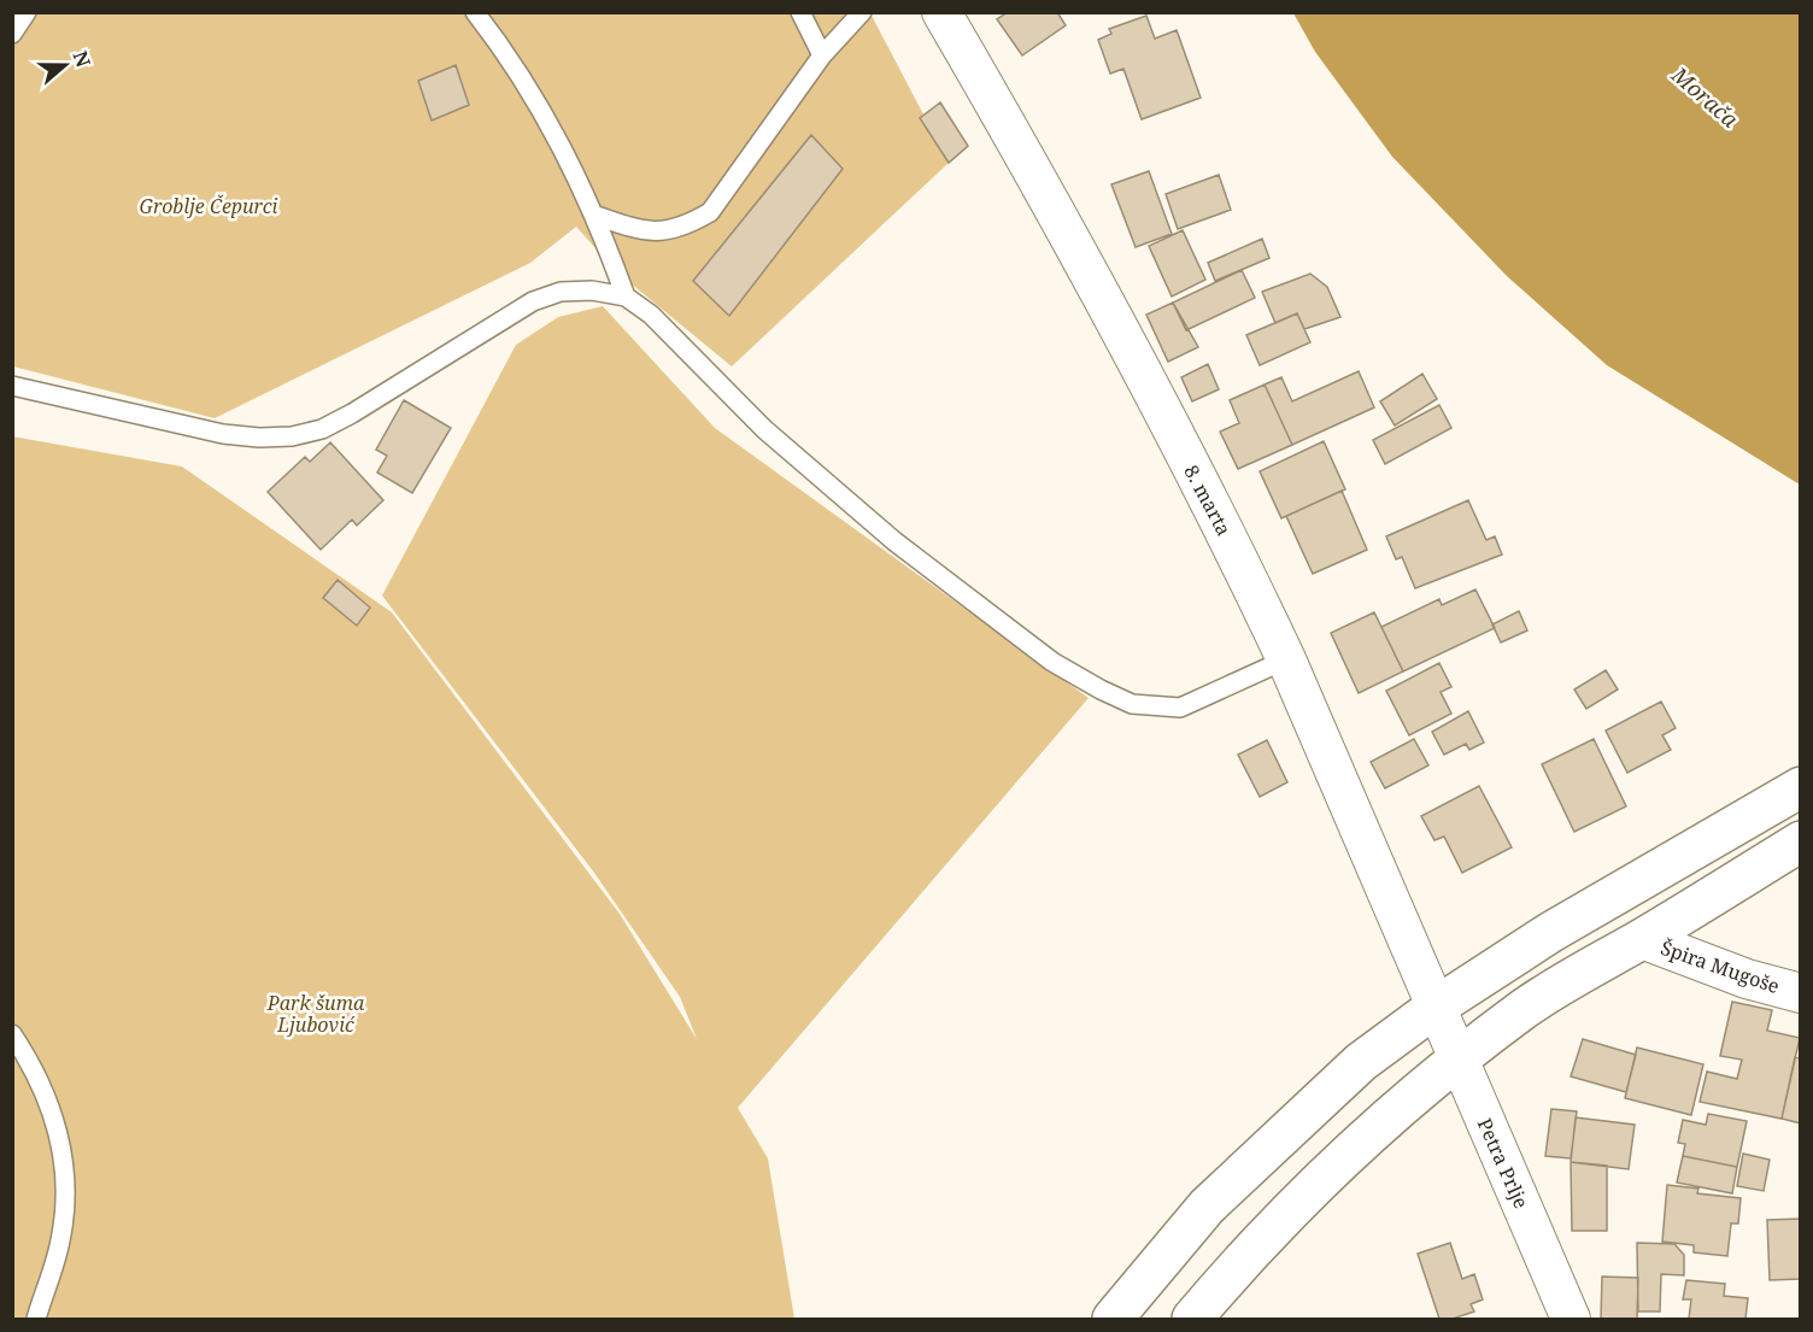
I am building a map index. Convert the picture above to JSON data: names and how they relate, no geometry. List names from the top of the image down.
{
  "streets": {
    "street": ["8. marta", "Špira Mugoše", "Petra Prlje"]
  },
  "crossings": [
    ["8. marta", "Petra Prlje"]
  ],
  "water": ["Morača"],
  "parks": ["Groblje Čepurci", "Park šuma Ljubović"],
  "north": "right"
}
